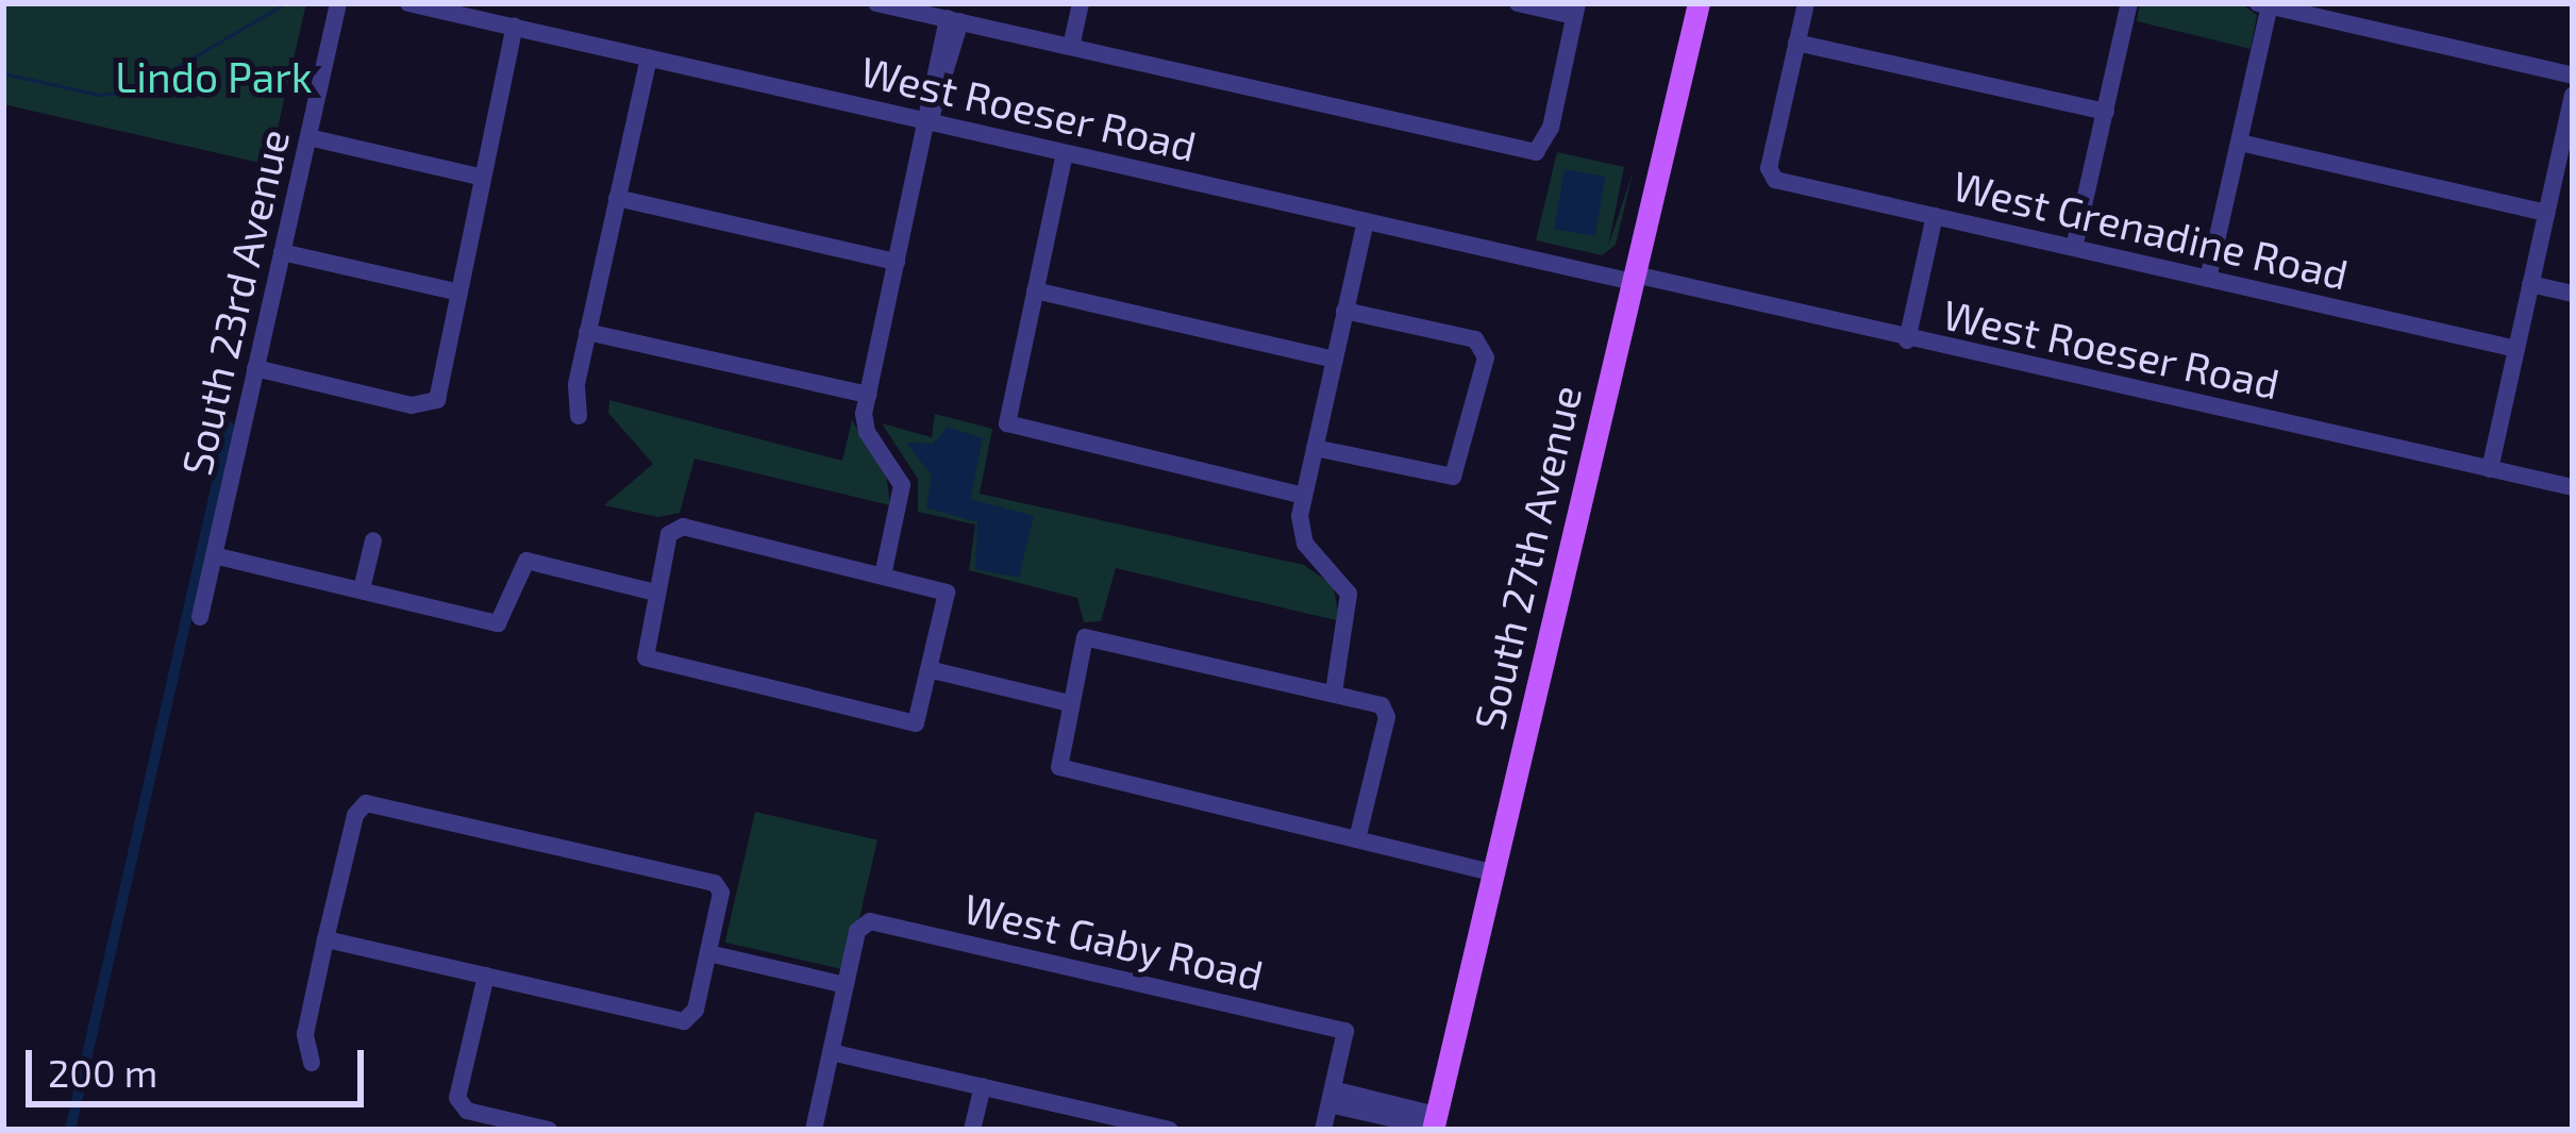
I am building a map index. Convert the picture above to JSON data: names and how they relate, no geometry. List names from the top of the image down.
{
  "streets": {
    "main road": ["South 27th Avenue"],
    "street": [
      "West Roeser Road",
      "West Grenadine Road",
      "South 23rd Avenue",
      "West Gaby Road"
    ]
  },
  "crossings": [
    ["West Roeser Road", "South 27th Avenue"]
  ],
  "parks": ["Lindo Park"],
  "scale_bar": "200 m"
}
